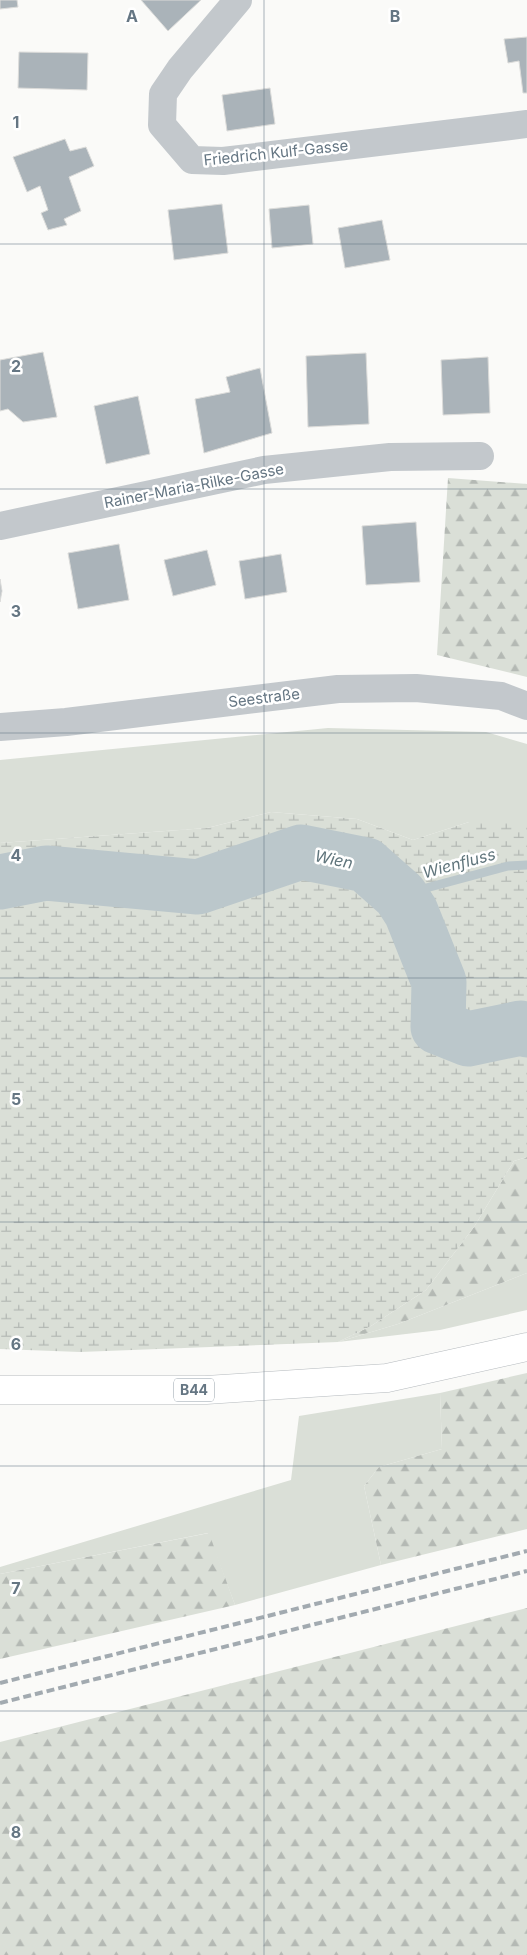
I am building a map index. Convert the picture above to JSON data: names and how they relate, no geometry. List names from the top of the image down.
{
  "streets": {
    "main road": ["B44"],
    "street": ["Friedrich Kulf-Gasse", "Rainer-Maria-Rilke-Gasse", "Seestraße"]
  },
  "water": ["Wien", "Wienfluss"],
  "grid": {
    "columns": ["A", "B"],
    "rows": [
      "1",
      "2",
      "3",
      "4",
      "5",
      "6",
      "7",
      "8"
    ]
  }
}
